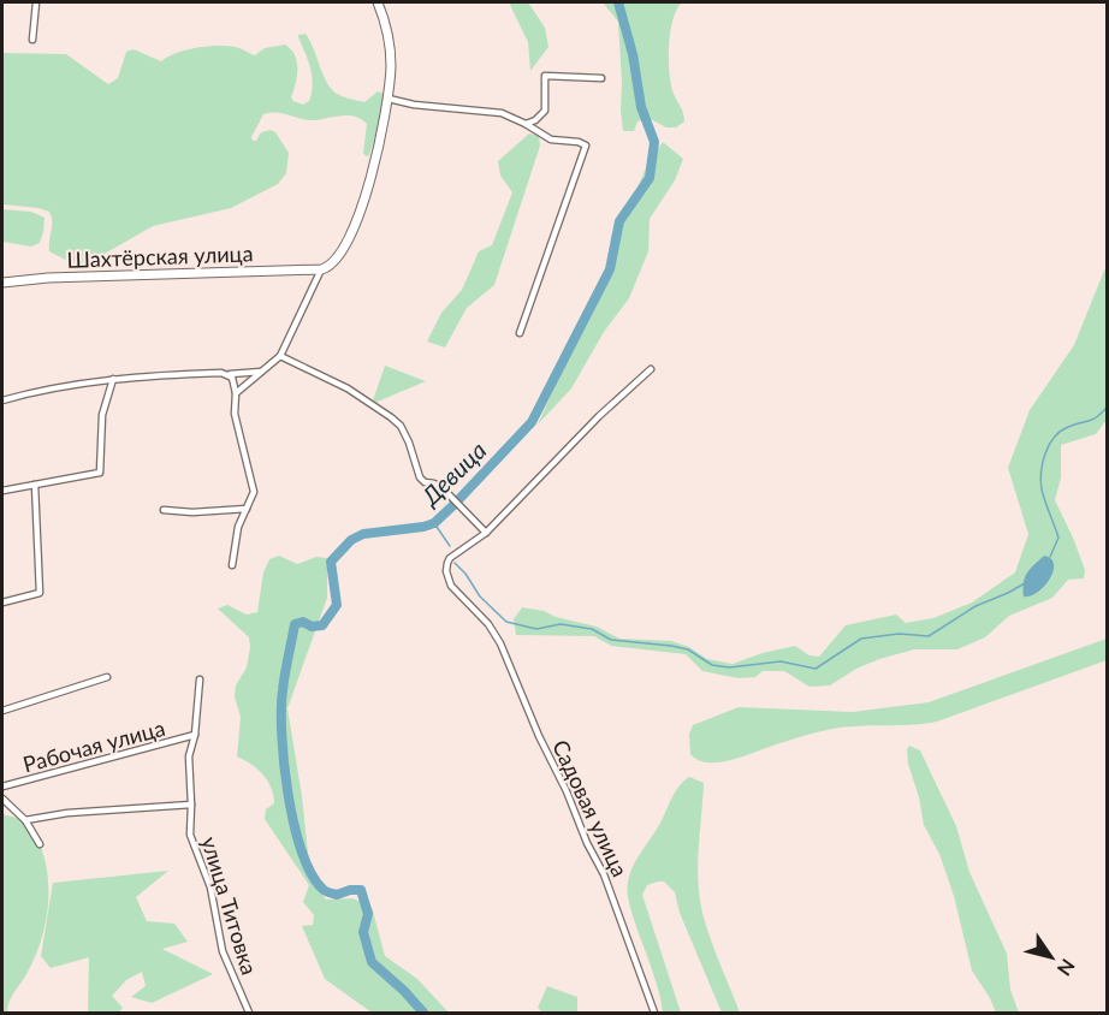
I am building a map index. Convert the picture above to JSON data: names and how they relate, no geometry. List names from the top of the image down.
{
  "streets": {
    "street": [
      "Шахтёрская улица",
      "Рабочая улица",
      "Садовая улица",
      "улица Титовка"
    ]
  },
  "crossings": [
    ["Рабочая улица", "улица Титовка"]
  ],
  "water": ["Девица"],
  "north": "bottom right"
}
